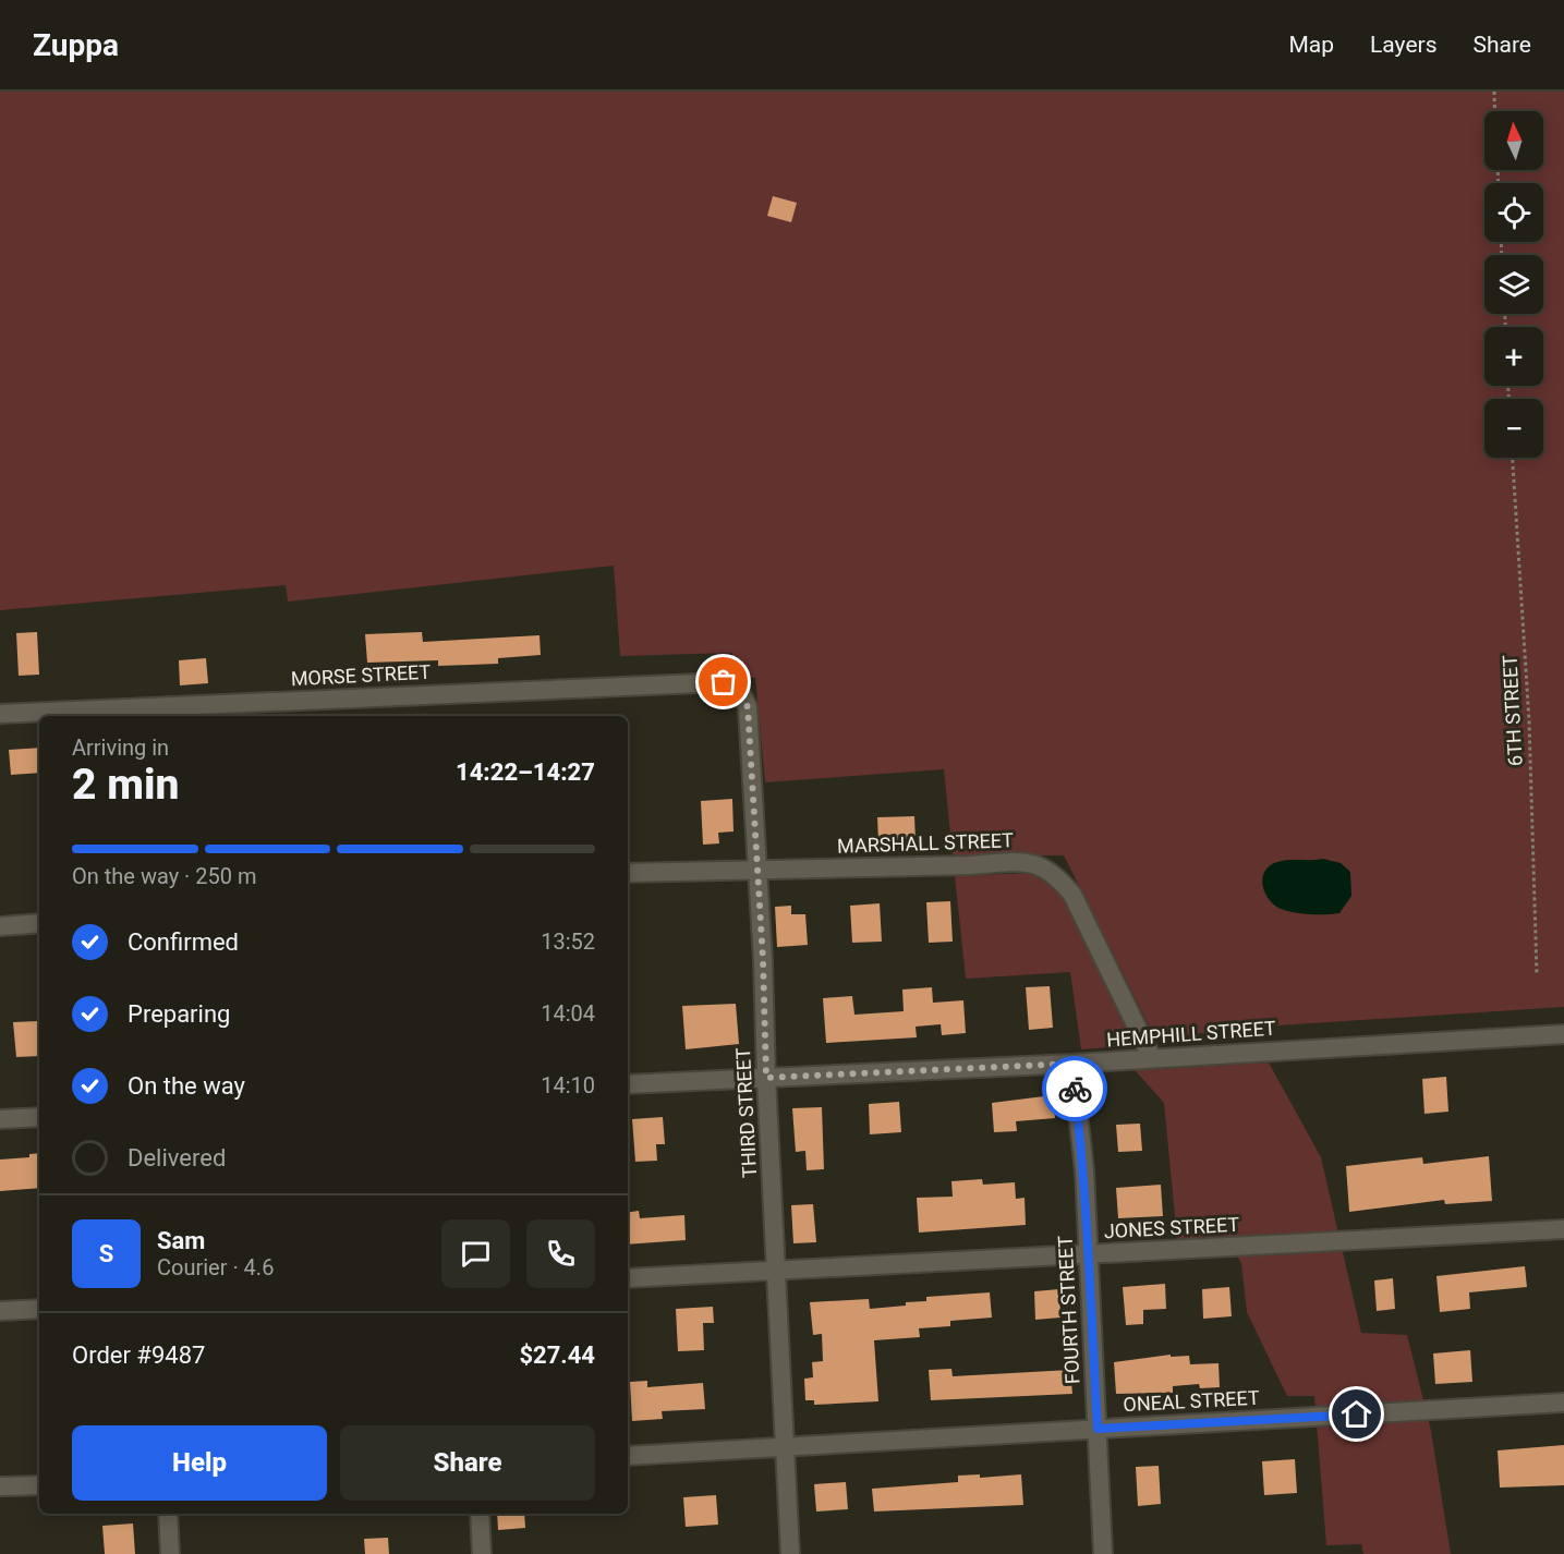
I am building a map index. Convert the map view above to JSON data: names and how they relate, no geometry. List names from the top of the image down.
{
  "streets": {
    "street": [
      "MORSE STREET",
      "MARSHALL STREET",
      "HEMPHILL STREET",
      "THIRD STREET",
      "JONES STREET",
      "FOURTH STREET",
      "ONEAL STREET"
    ],
    "path": ["6TH STREET"]
  },
  "crossings": [
    ["MORSE STREET", "THIRD STREET"],
    ["MARSHALL STREET", "HEMPHILL STREET"],
    ["MARSHALL STREET", "THIRD STREET"],
    ["HEMPHILL STREET", "THIRD STREET"],
    ["HEMPHILL STREET", "FOURTH STREET"],
    ["THIRD STREET", "JONES STREET"],
    ["THIRD STREET", "ONEAL STREET"],
    ["JONES STREET", "FOURTH STREET"],
    ["FOURTH STREET", "ONEAL STREET"]
  ],
  "north": "top",
  "page": {
    "header": "Zuppa",
    "nav": ["Map", "Layers", "Share"],
    "map_buttons": ["+", "−"],
    "heading": ["2 min", "Arriving in", "14:22–14:27"],
    "panel": [
      "Sam",
      "Courier · 4.6",
      "Order #9487",
      "$27.44"
    ],
    "bar": "On the way · 250 m",
    "list": [
      ["Confirmed", "13:52"],
      ["Preparing", "14:04"],
      ["On the way", "14:10"],
      "Delivered"
    ],
    "round": "S",
    "buttons": ["Help", "Share"]
  }
}
